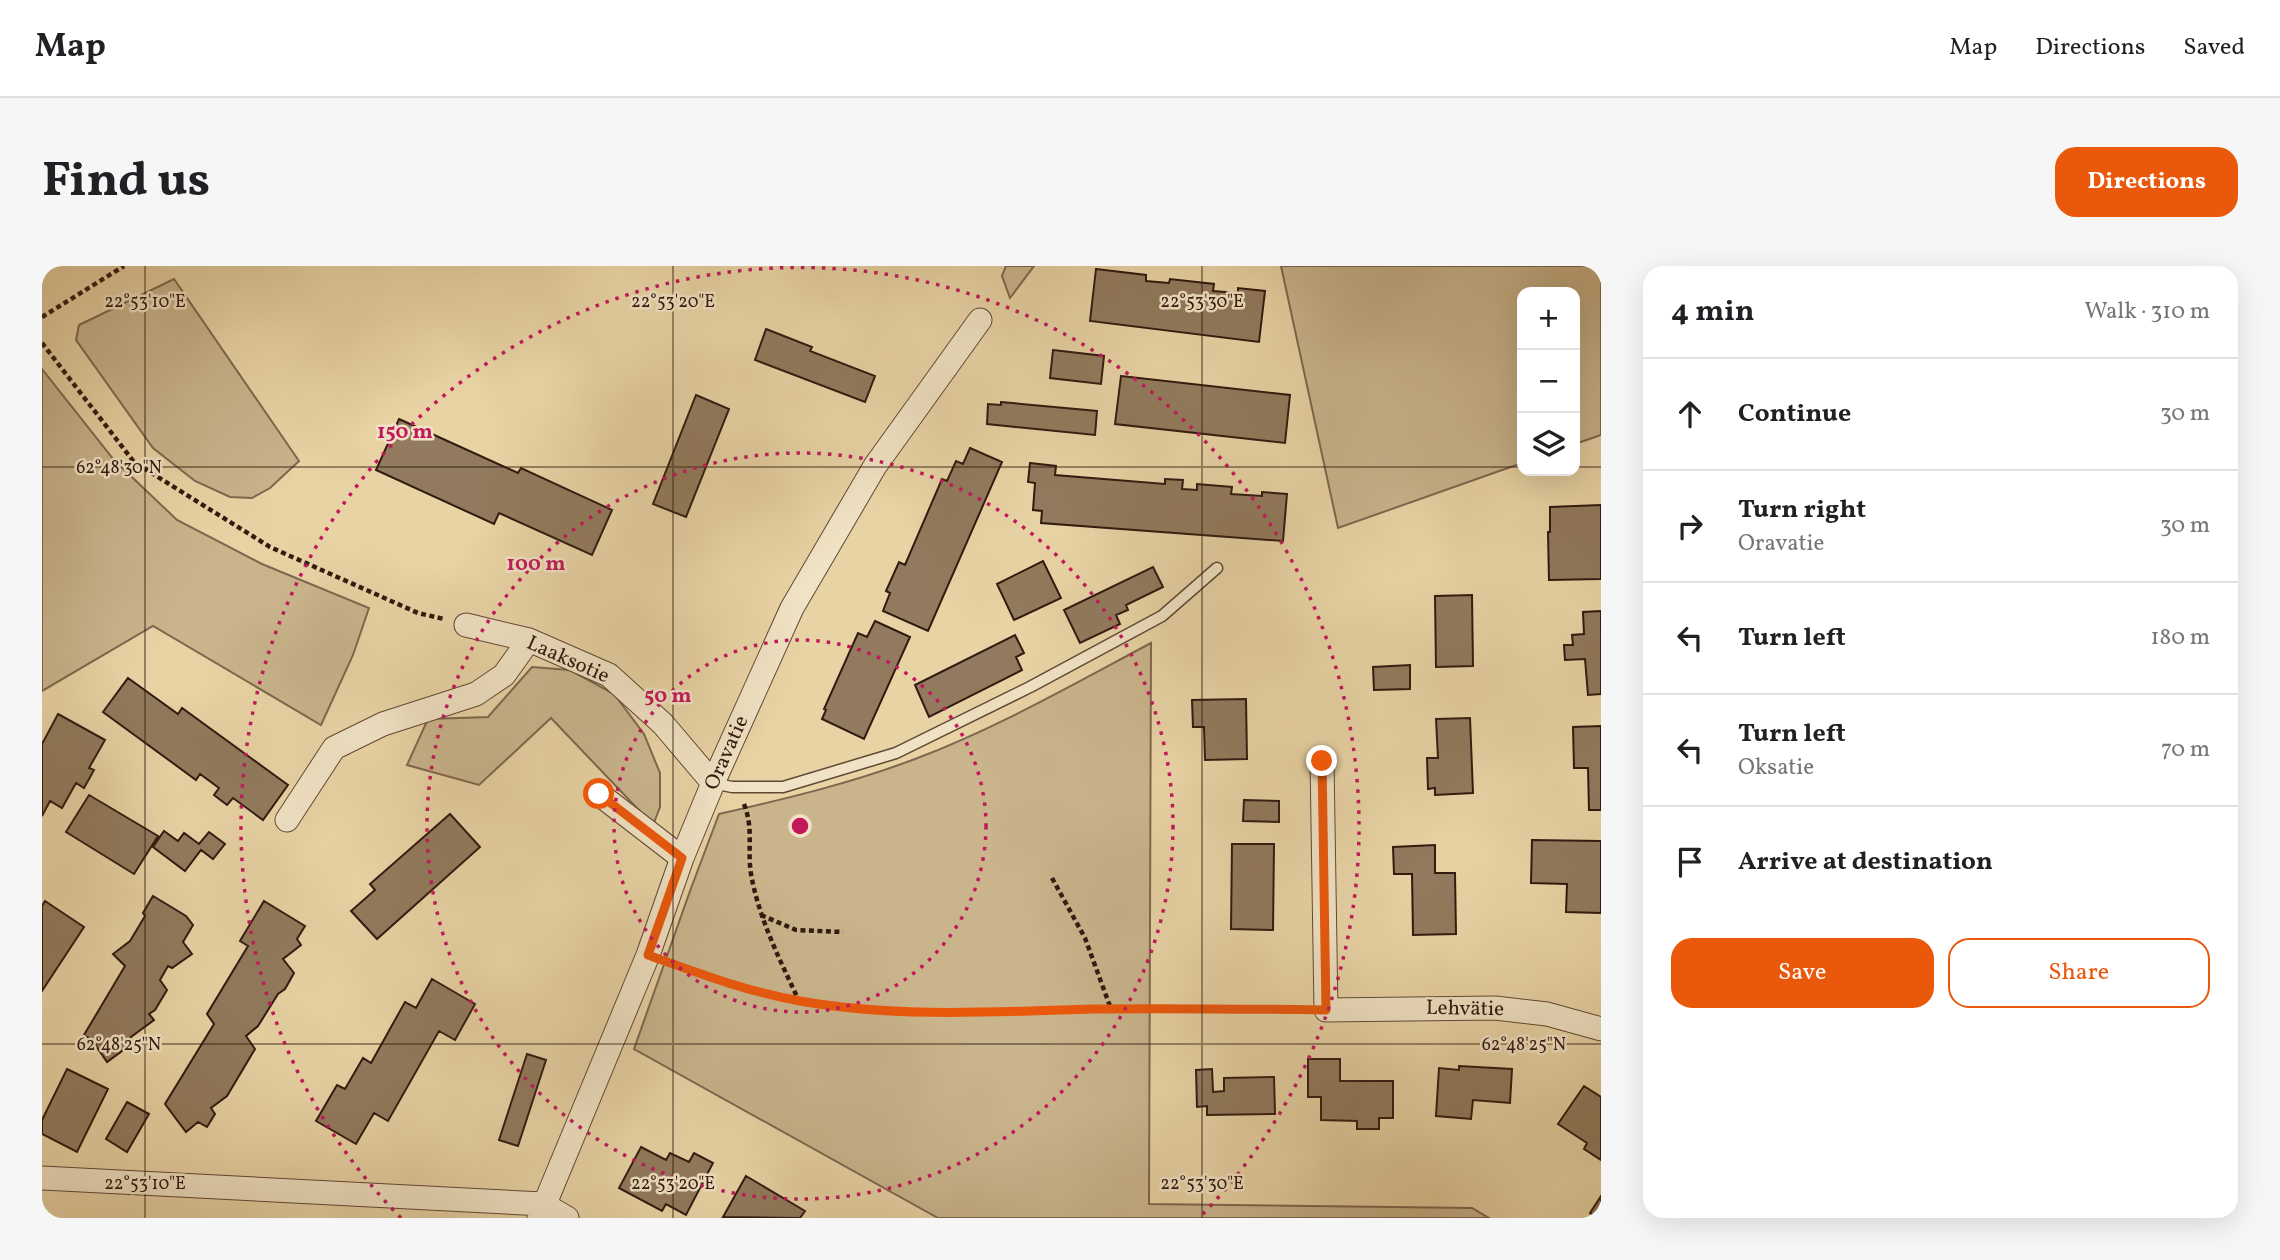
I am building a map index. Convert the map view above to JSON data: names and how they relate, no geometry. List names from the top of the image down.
{
  "streets": {
    "street": ["Laaksotie", "Oravatie", "Lehvätie"]
  },
  "crossings": [
    ["Laaksotie", "Oravatie"]
  ],
  "page": {
    "header": "Map",
    "nav": ["Map", "Directions", "Saved"],
    "buttons": [
      "Directions",
      ["Save", "Share"]
    ],
    "title": "Find us",
    "heading": ["4 min", "Walk · 310 m"],
    "map_buttons": ["+", "−"],
    "list": [
      ["Continue", "30 m"],
      ["Turn right", "Oravatie", "30 m"],
      ["Turn left", "180 m"],
      ["Turn left", "Oksatie", "70 m"],
      "Arrive at destination"
    ]
  },
  "coordinates": [
    "22°53'10\"E",
    "22°53'20\"E",
    "22°53'30\"E",
    "62°48'30\"N",
    "62°48'25\"N"
  ],
  "rings": ["150 m", "100 m", "50 m"]
}
